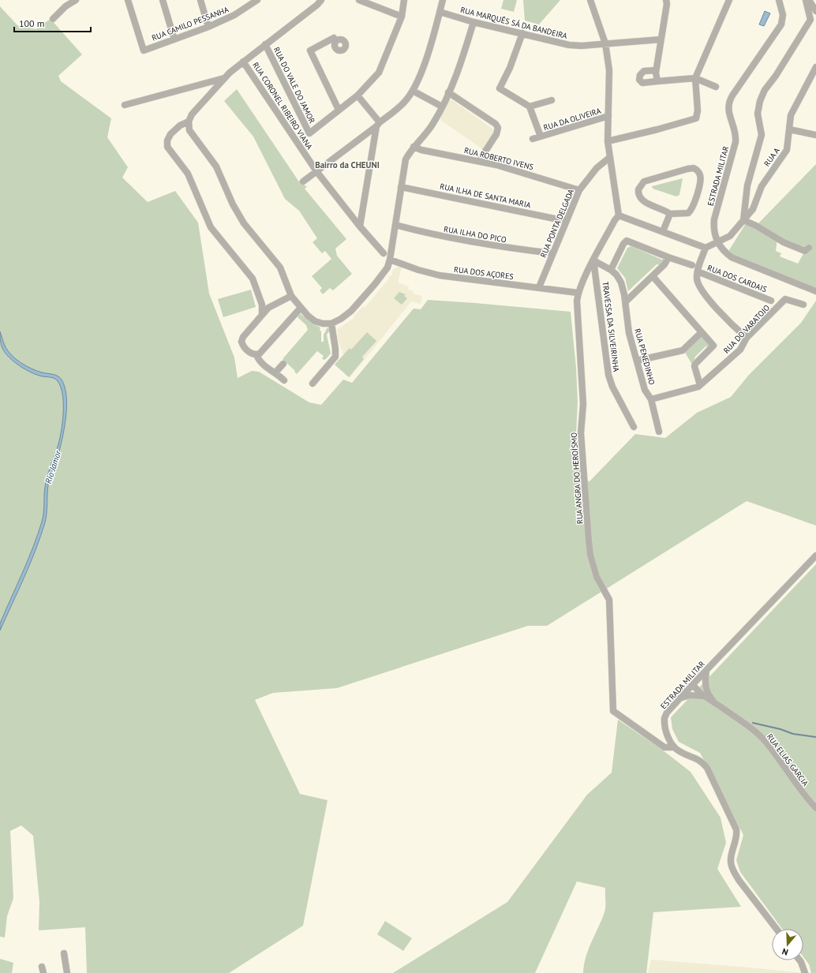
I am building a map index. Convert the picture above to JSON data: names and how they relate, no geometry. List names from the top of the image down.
{
  "streets": {
    "street": [
      "RUA MARQUÊS SÁ DA BANDEIRA",
      "RUA CAMILO PESSANHA",
      "RUA DO VALE DO JAMOR",
      "RUA CORONEL RIBEIRO VIANA",
      "RUA DA OLIVEIRA",
      "RUA A",
      "RUA ROBERTO IVENS",
      "ESTRADA MILITAR",
      "RUA ILHA DE SANTA MARIA",
      "RUA PONTA DELGADA",
      "RUA ILHA DO PICO",
      "RUA DOS AÇORES",
      "RUA DOS CARDAIS",
      "TRAVESSA DA SILVEIRINHA",
      "RUA DO VARATOJO",
      "RUA PENEDINHO",
      "RUA ANGRA DO HEROÍSMO",
      "RUA ELIAS GARCIA"
    ]
  },
  "crossings": [
    ["RUA A", "ESTRADA MILITAR"],
    ["RUA ROBERTO IVENS", "RUA PONTA DELGADA"],
    ["ESTRADA MILITAR", "RUA ANGRA DO HEROÍSMO"],
    ["ESTRADA MILITAR", "RUA ELIAS GARCIA"],
    ["RUA ILHA DE SANTA MARIA", "RUA PONTA DELGADA"],
    ["RUA PONTA DELGADA", "RUA ILHA DO PICO"],
    ["RUA PONTA DELGADA", "RUA DOS AÇORES"],
    ["RUA DOS AÇORES", "RUA ANGRA DO HEROÍSMO"],
    ["TRAVESSA DA SILVEIRINHA", "RUA PENEDINHO"],
    ["TRAVESSA DA SILVEIRINHA", "RUA ANGRA DO HEROÍSMO"],
    ["RUA DO VARATOJO", "RUA PENEDINHO"],
    ["RUA PENEDINHO", "RUA ANGRA DO HEROÍSMO"]
  ],
  "districts": ["Bairro da CHEUNI"],
  "water": ["Rio Jamor"],
  "scale_bar": "100 m",
  "north": "bottom"
}
